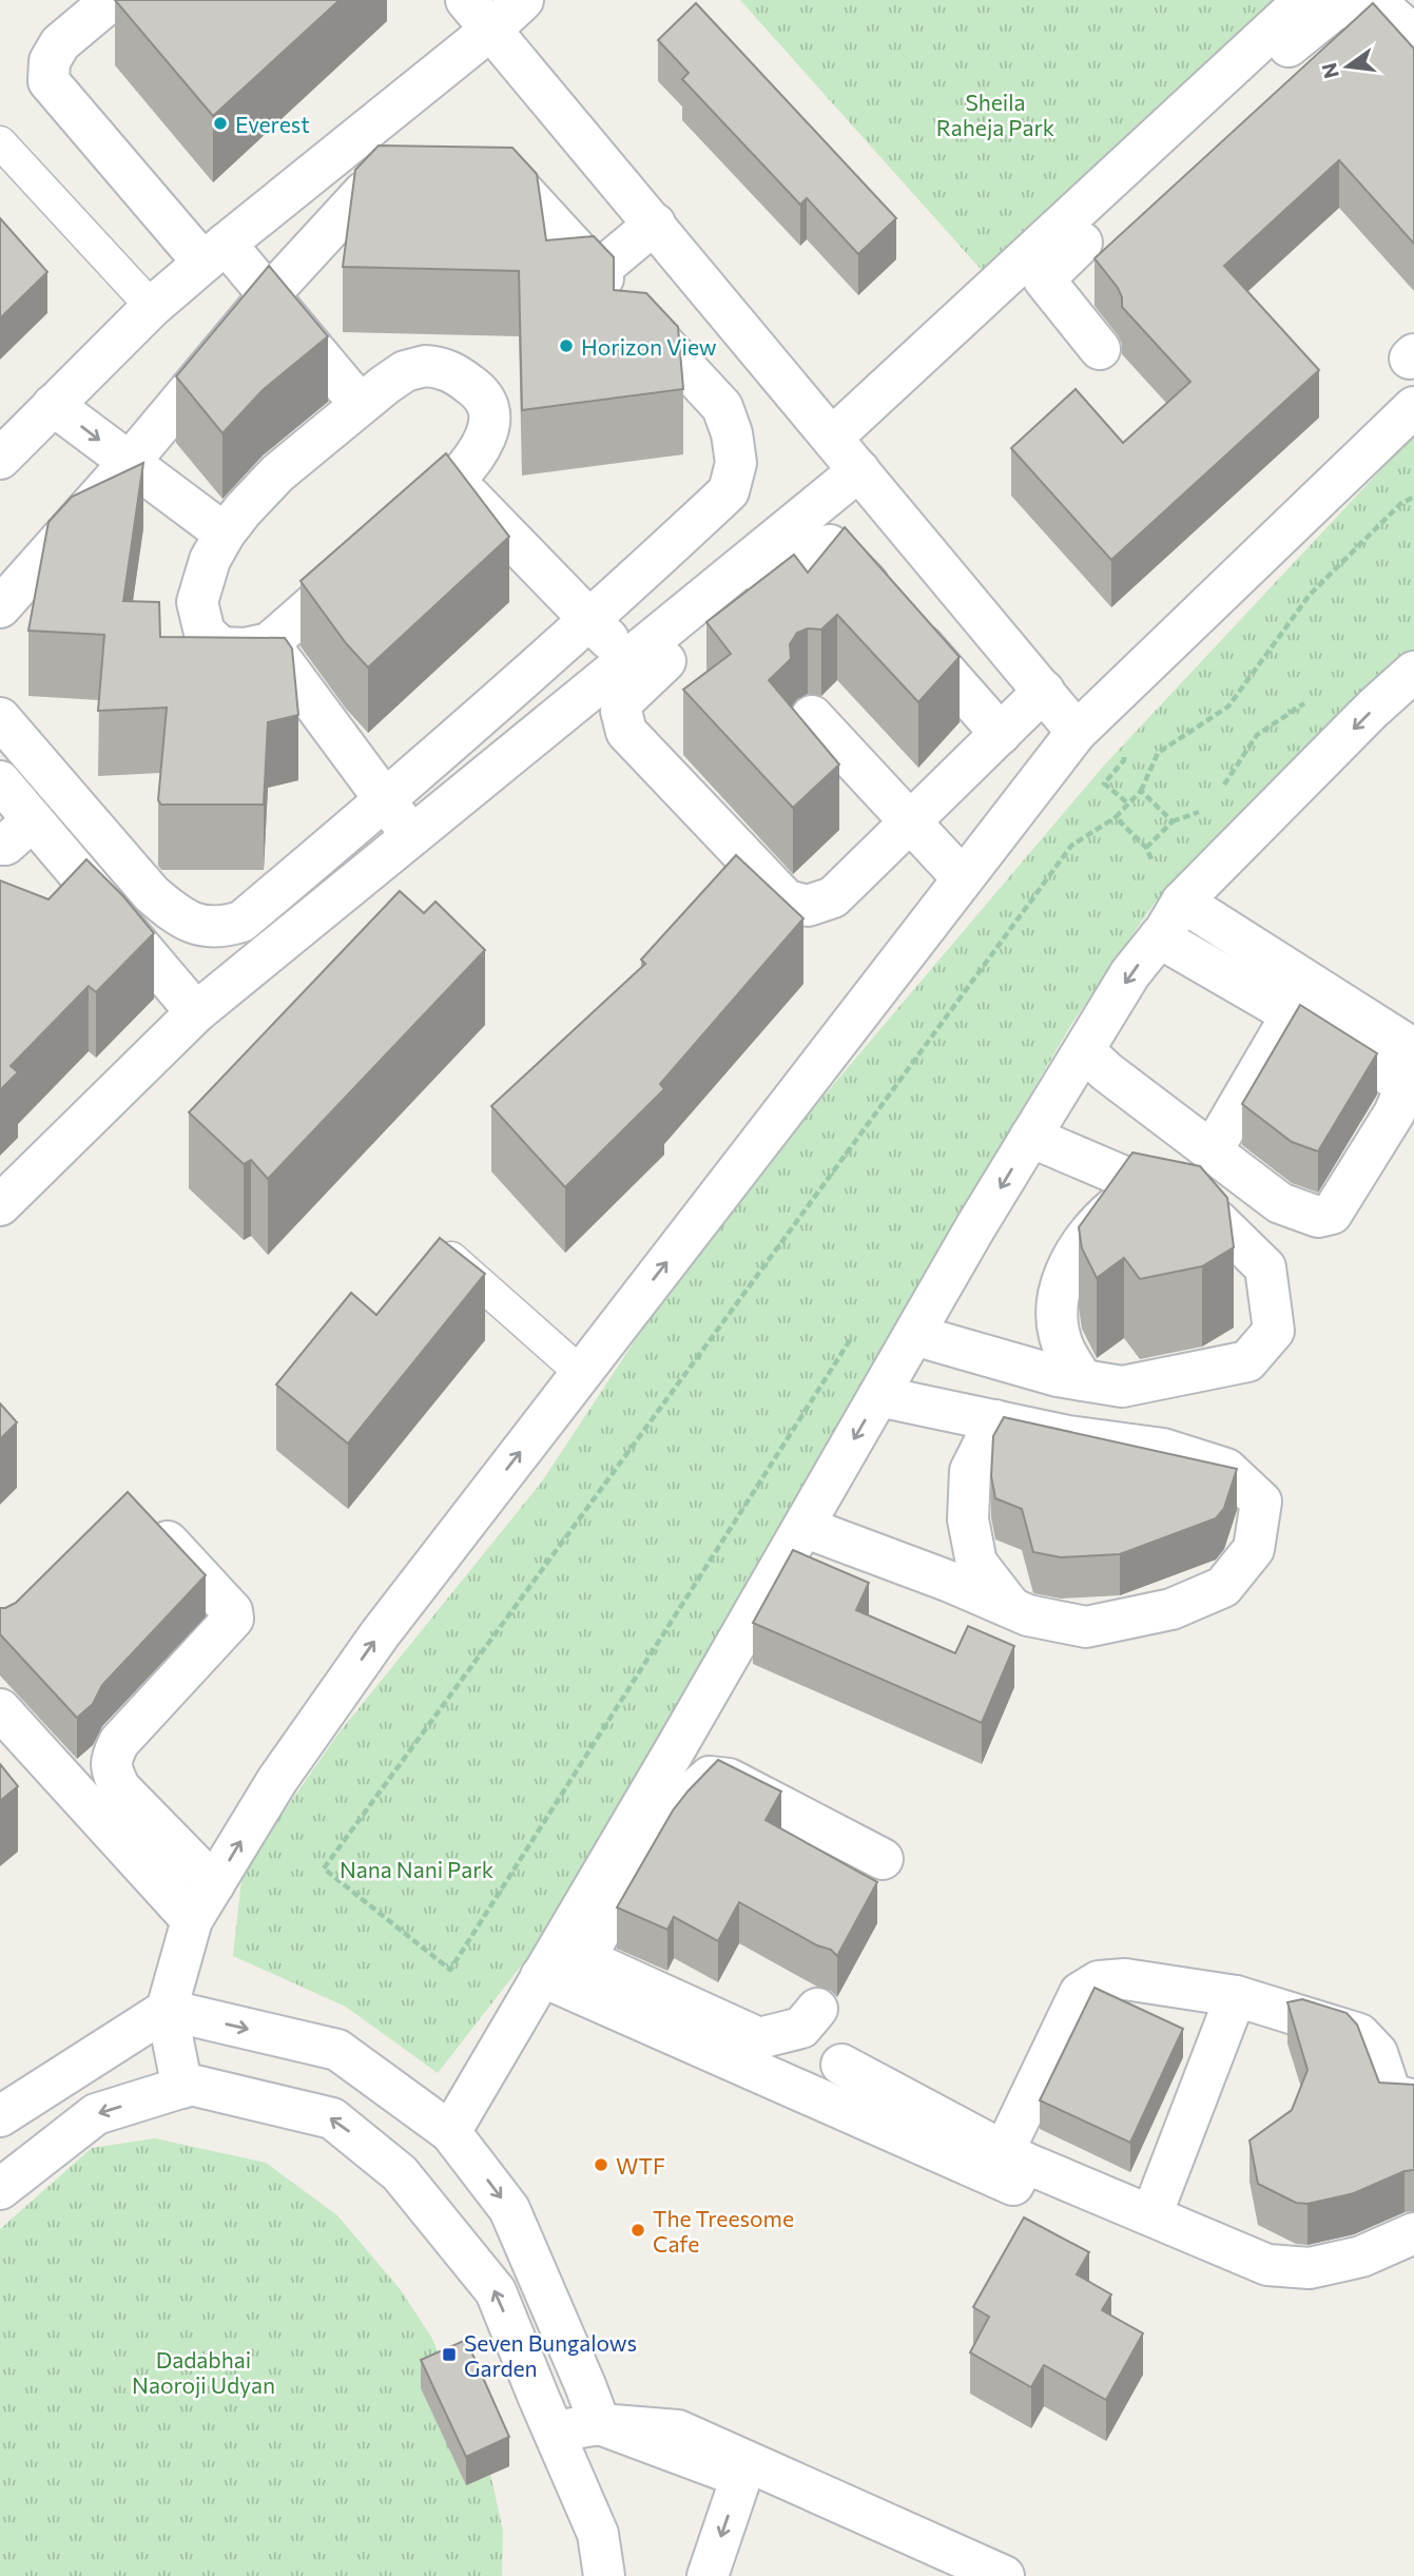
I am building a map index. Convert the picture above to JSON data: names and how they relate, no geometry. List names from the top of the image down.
{
  "parks": ["Sheila Raheja Park", "Nana Nani Park", "Dadabhai Naoroji Udyan"],
  "places": {
    "other": [
      "Everest",
      "Horizon View",
      "WTF",
      "The Treesome Cafe"
    ],
    "transit": ["Seven Bungalows Garden"]
  },
  "north": "left"
}
